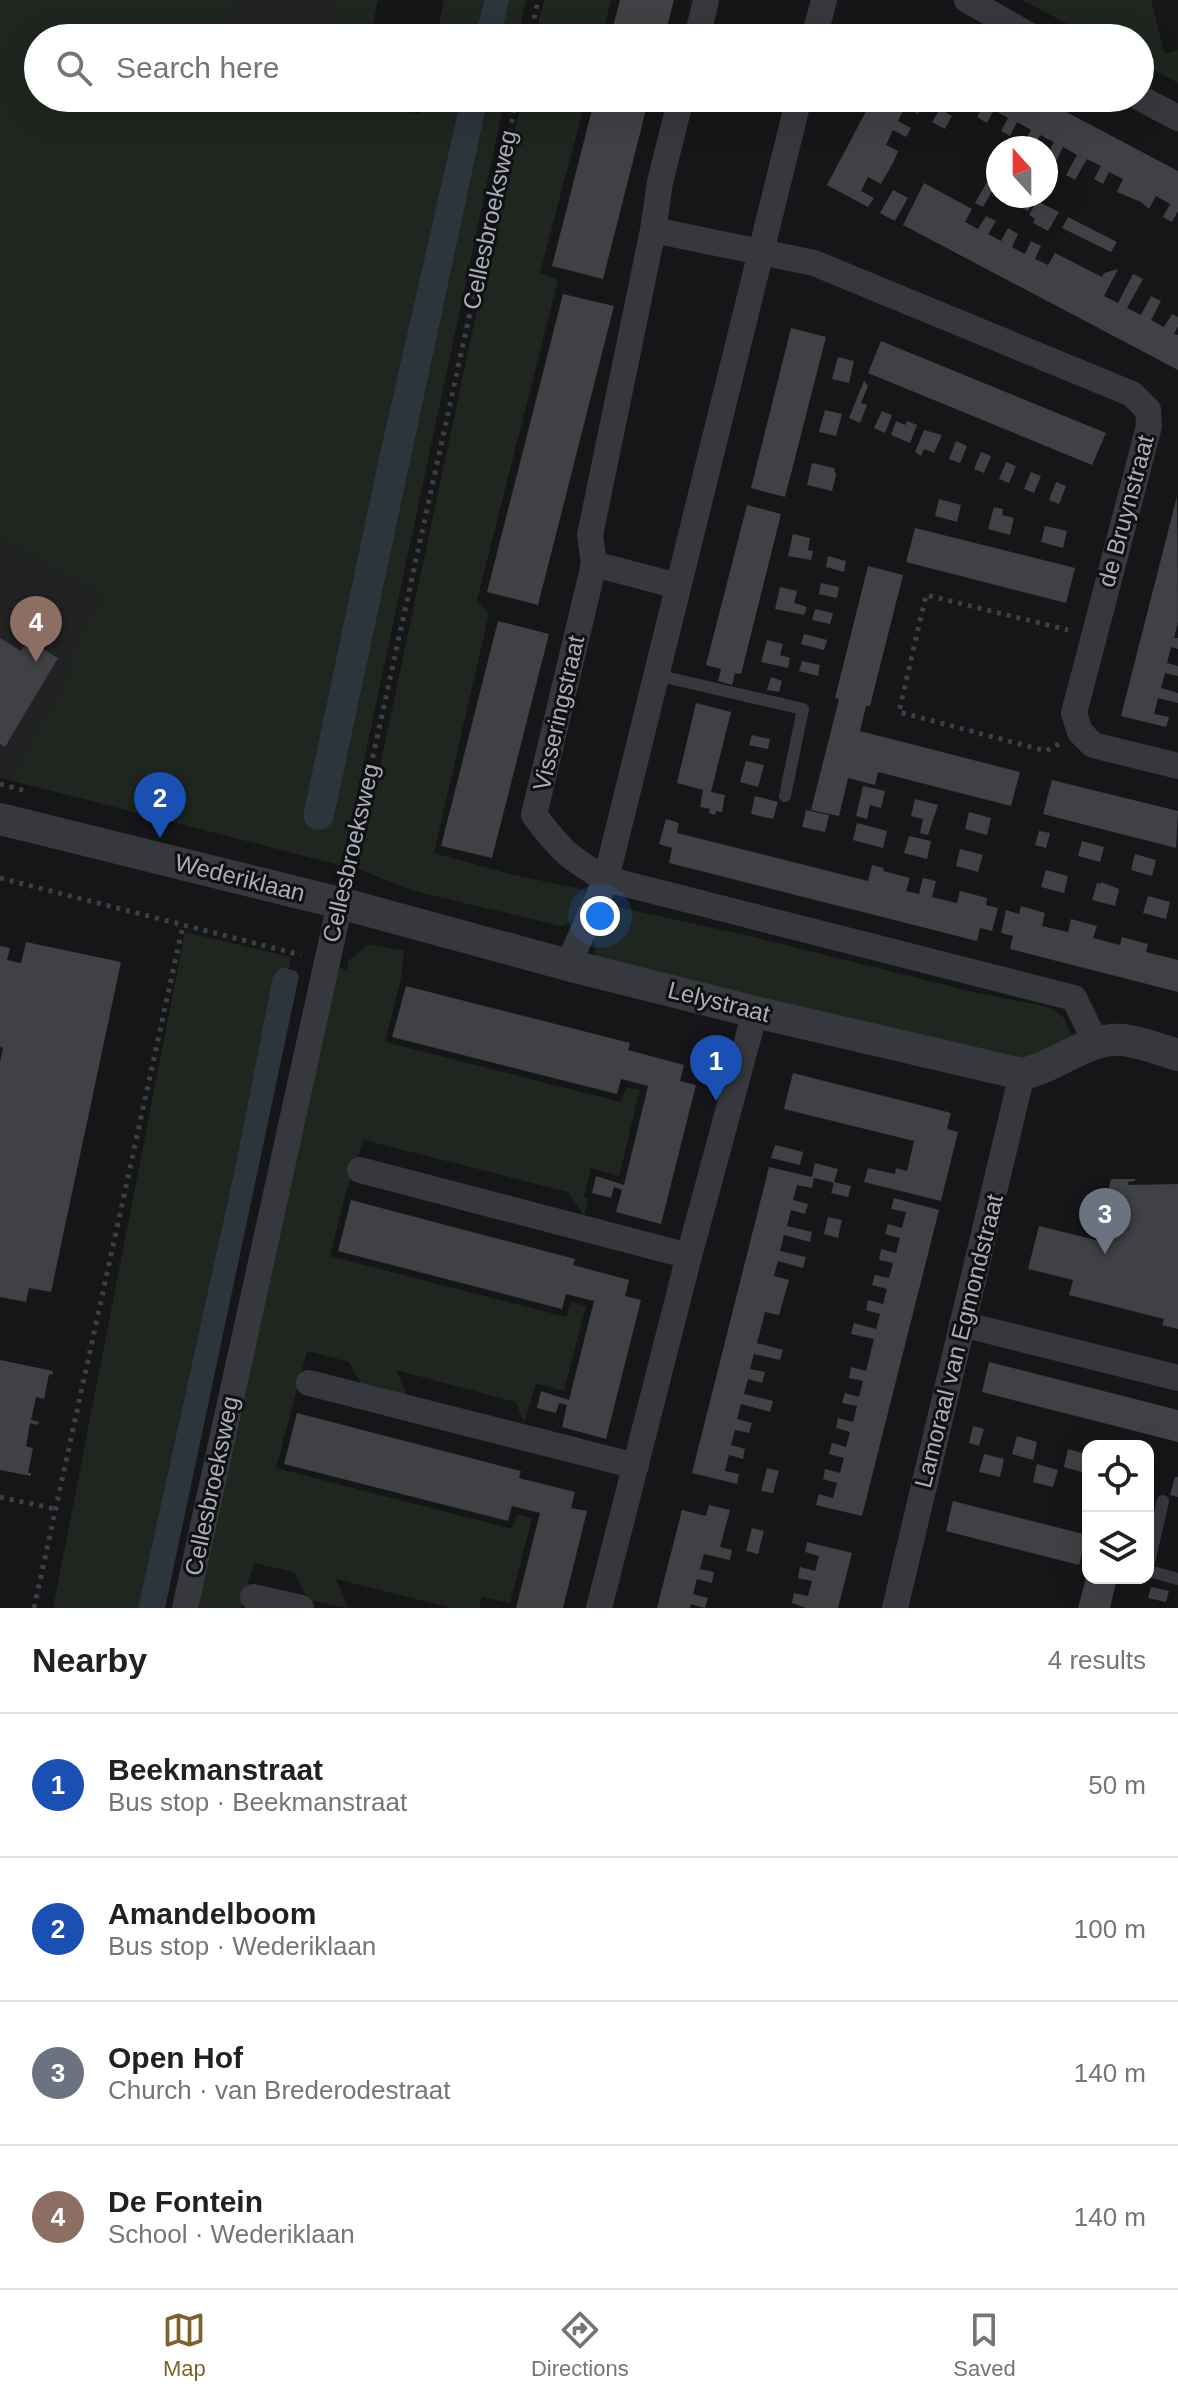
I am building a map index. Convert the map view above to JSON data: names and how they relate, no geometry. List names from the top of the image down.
{
  "streets": {
    "street": [
      "Cellesbroeksweg",
      "de Bruynstraat",
      "Visseringstraat",
      "Wederiklaan",
      "Lelystraat",
      "Lamoraal van Egmondstraat"
    ]
  },
  "crossings": [
    ["Cellesbroeksweg", "Wederiklaan"],
    ["Cellesbroeksweg", "Lelystraat"],
    ["Wederiklaan", "Lelystraat"],
    ["Lelystraat", "Lamoraal van Egmondstraat"]
  ],
  "north": "top",
  "page": {
    "search": "Search here",
    "pins": [
      "4",
      "2",
      "1",
      "3"
    ],
    "heading": ["Nearby", "4 results"],
    "list": [
      {
        "mark": "1",
        "name": "Beekmanstraat",
        "note": "Bus stop · Beekmanstraat",
        "value": "50 m"
      },
      {
        "mark": "2",
        "name": "Amandelboom",
        "note": "Bus stop · Wederiklaan",
        "value": "100 m"
      },
      {
        "mark": "3",
        "name": "Open Hof",
        "note": "Church · van Brederodestraat",
        "value": "140 m"
      },
      {
        "mark": "4",
        "name": "De Fontein",
        "note": "School · Wederiklaan",
        "value": "140 m"
      }
    ],
    "nav": ["Map", "Directions", "Saved"]
  }
}
